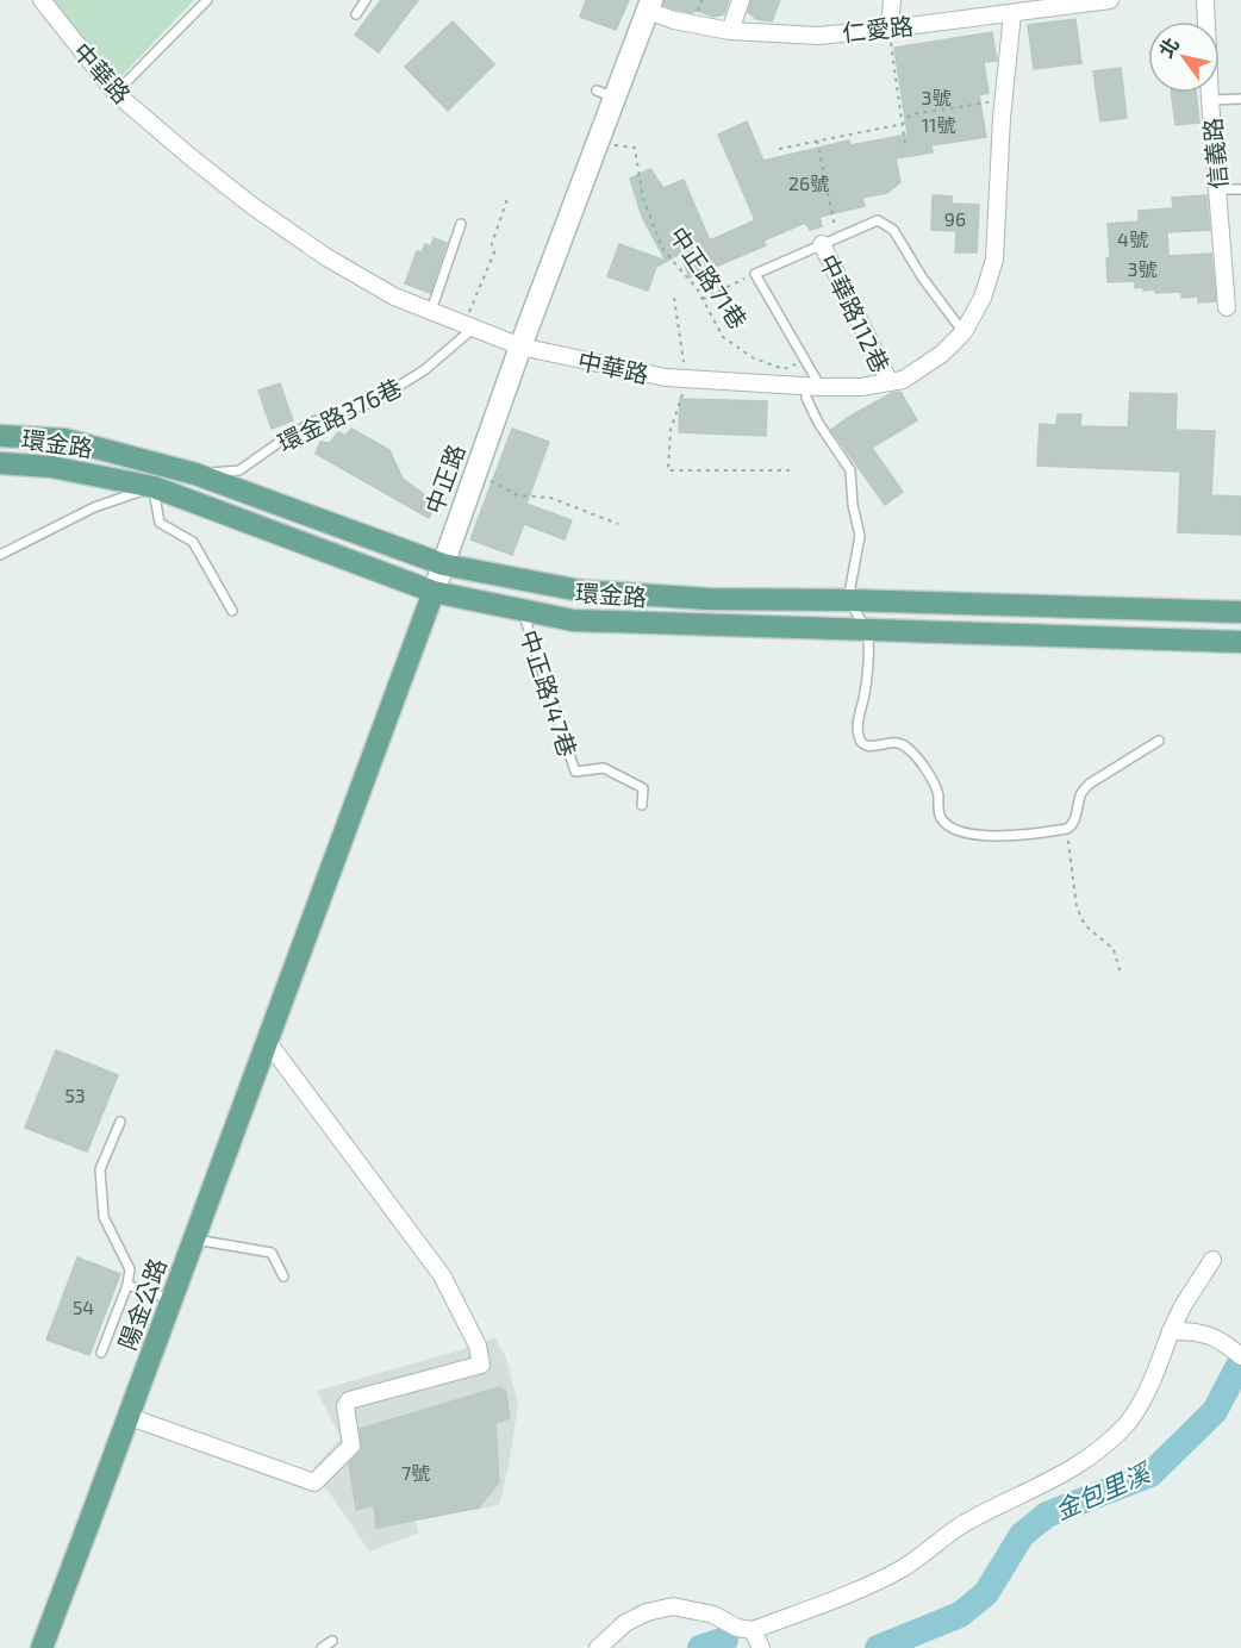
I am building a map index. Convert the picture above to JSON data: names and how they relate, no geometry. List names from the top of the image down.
{
  "streets": {
    "main road": ["環金路", "中正路", "陽金公路"],
    "street": [
      "仁愛路",
      "中華路",
      "信義路",
      "中華路112巷"
    ],
    "lane": ["環金路376巷", "中正路147巷"],
    "path": ["中正路71巷"]
  },
  "crossings": [
    ["仁愛路", "中華路"],
    ["仁愛路", "中正路"],
    ["中華路", "中華路112巷"],
    ["中華路", "環金路376巷"],
    ["中華路", "中正路"],
    ["中正路71巷", "中正路"],
    ["環金路376巷", "環金路"],
    ["環金路", "中正路"],
    ["環金路", "中正路147巷"],
    ["中正路", "陽金公路"]
  ],
  "water": ["金包里溪"],
  "house_numbers": [
    "3號",
    "11號",
    "26號",
    "96",
    "4號",
    "3號",
    "53",
    "54",
    "7號"
  ],
  "north": "top left"
}
